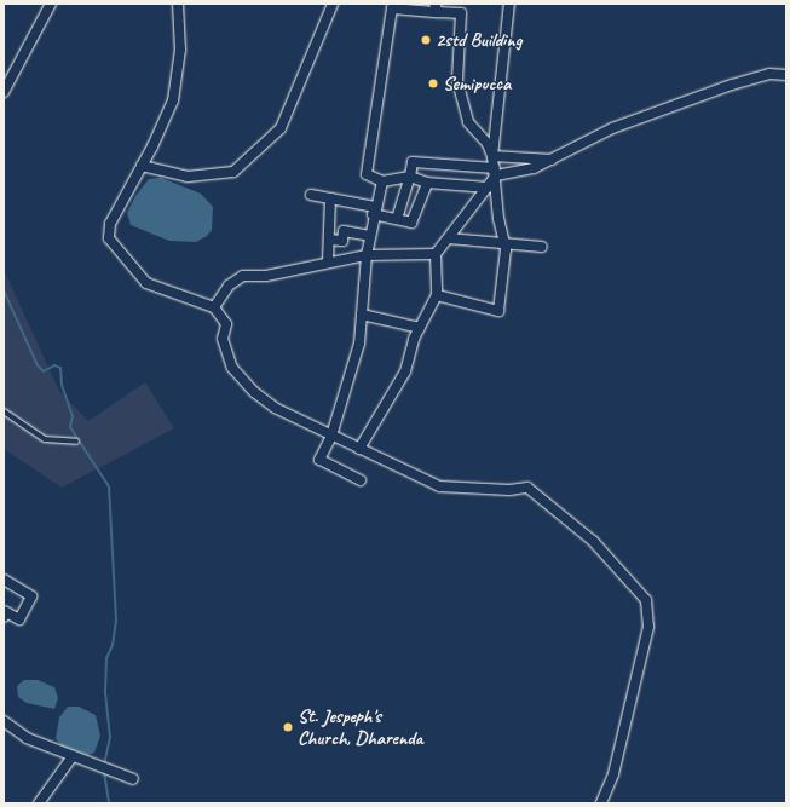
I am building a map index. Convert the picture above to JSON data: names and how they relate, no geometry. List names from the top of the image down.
{
  "places": ["2std Building", "Semipucca", "St. Jespeph's Church, Dharenda"]
}
